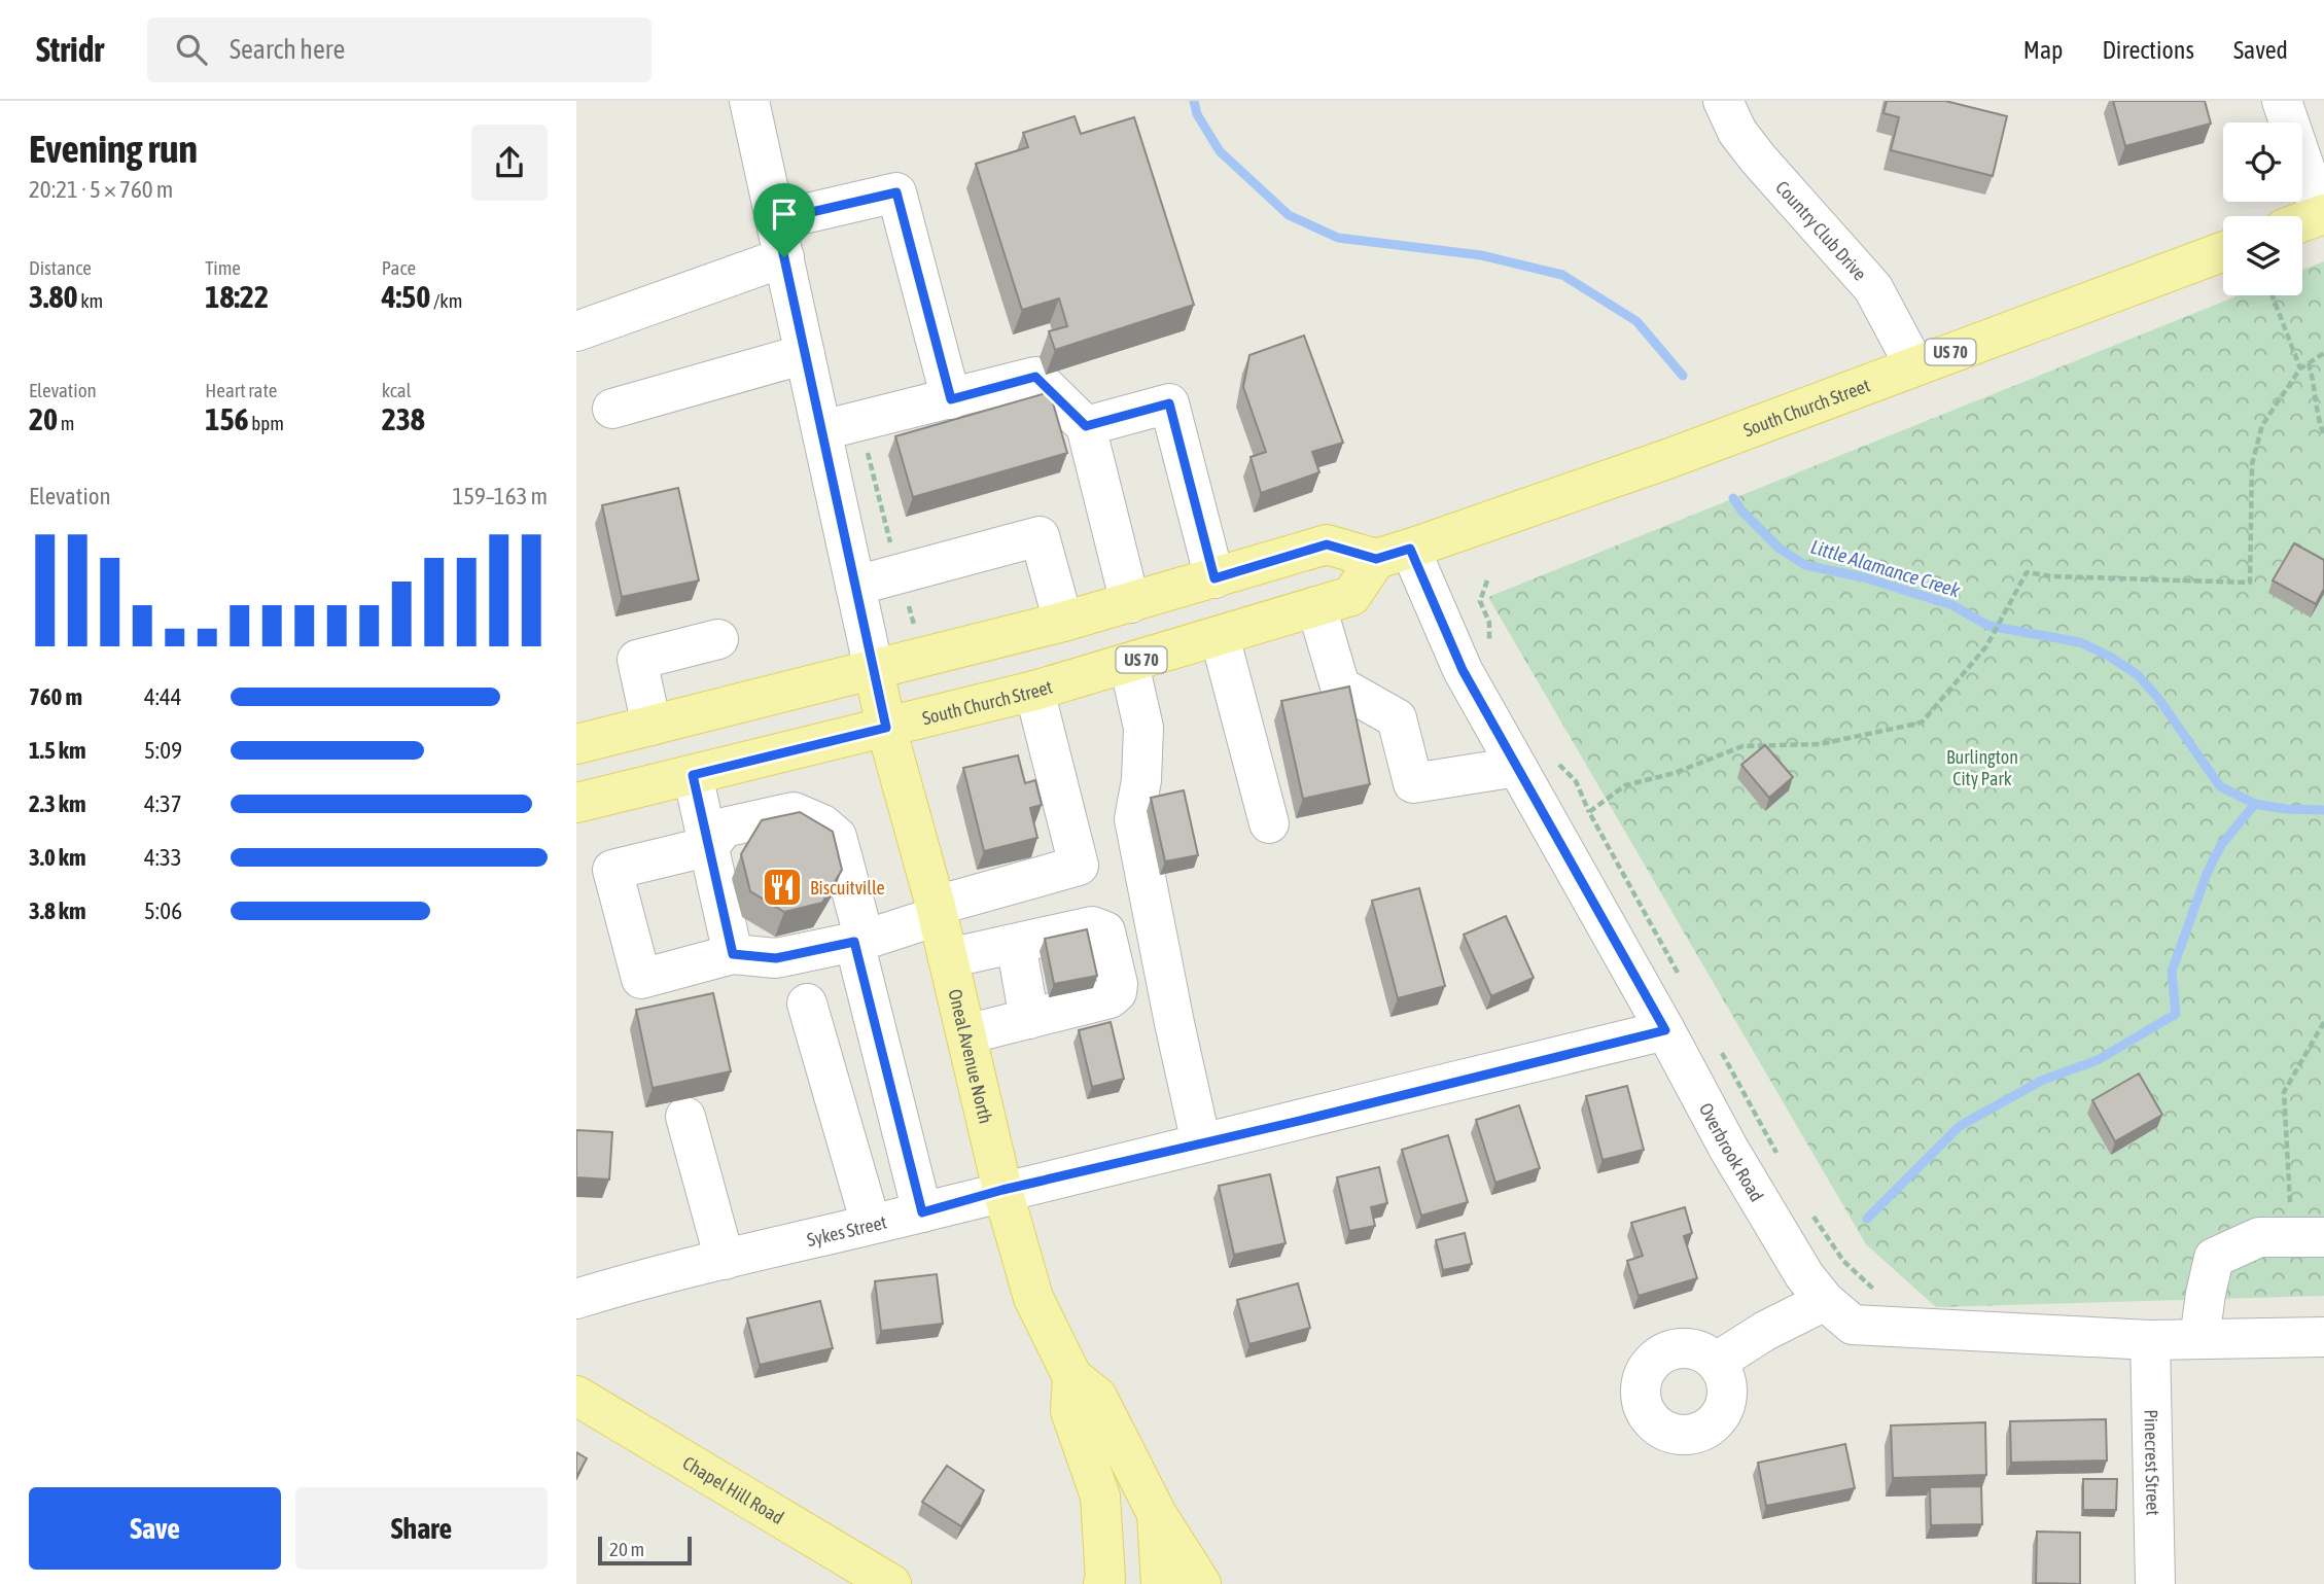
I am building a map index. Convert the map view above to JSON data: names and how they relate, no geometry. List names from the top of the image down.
{
  "streets": {
    "main road": [
      "US 70",
      "South Church Street",
      "Oneal Avenue North",
      "Chapel Hill Road"
    ],
    "street": [
      "Country Club Drive",
      "Overbrook Road",
      "Sykes Street",
      "Pinecrest Street"
    ]
  },
  "crossings": [
    ["Country Club Drive", "South Church Street"],
    ["South Church Street", "Oneal Avenue North"],
    ["South Church Street", "Overbrook Road"],
    ["Oneal Avenue North", "Sykes Street"],
    ["Overbrook Road", "Sykes Street"],
    ["Overbrook Road", "Pinecrest Street"]
  ],
  "water": ["Little Alamance Creek"],
  "parks": ["Burlington City Park"],
  "places": {
    "restaurant": ["Biscuitville"]
  },
  "scale_bar": "20 m",
  "page": {
    "header": "Stridr",
    "search": "Search here",
    "nav": ["Map", "Directions", "Saved"],
    "heading": ["Evening run", "20:21 · 5 × 760 m"],
    "stats": [
      ["Distance", "3.80 km"],
      ["Time", "18:22"],
      ["Pace", "4:50 /km"],
      ["Elevation", "20 m"],
      ["Heart rate", "156 bpm"],
      ["kcal", "238"]
    ],
    "chart": ["Elevation", "159–163 m"],
    "list": [
      {
        "name": "760 m",
        "note": "4:44"
      },
      {
        "name": "1.5 km",
        "note": "5:09"
      },
      {
        "name": "2.3 km",
        "note": "4:37"
      },
      {
        "name": "3.0 km",
        "note": "4:33"
      },
      {
        "name": "3.8 km",
        "note": "5:06"
      }
    ],
    "buttons": ["Save", "Share"],
    "scale": "20 m"
  }
}
